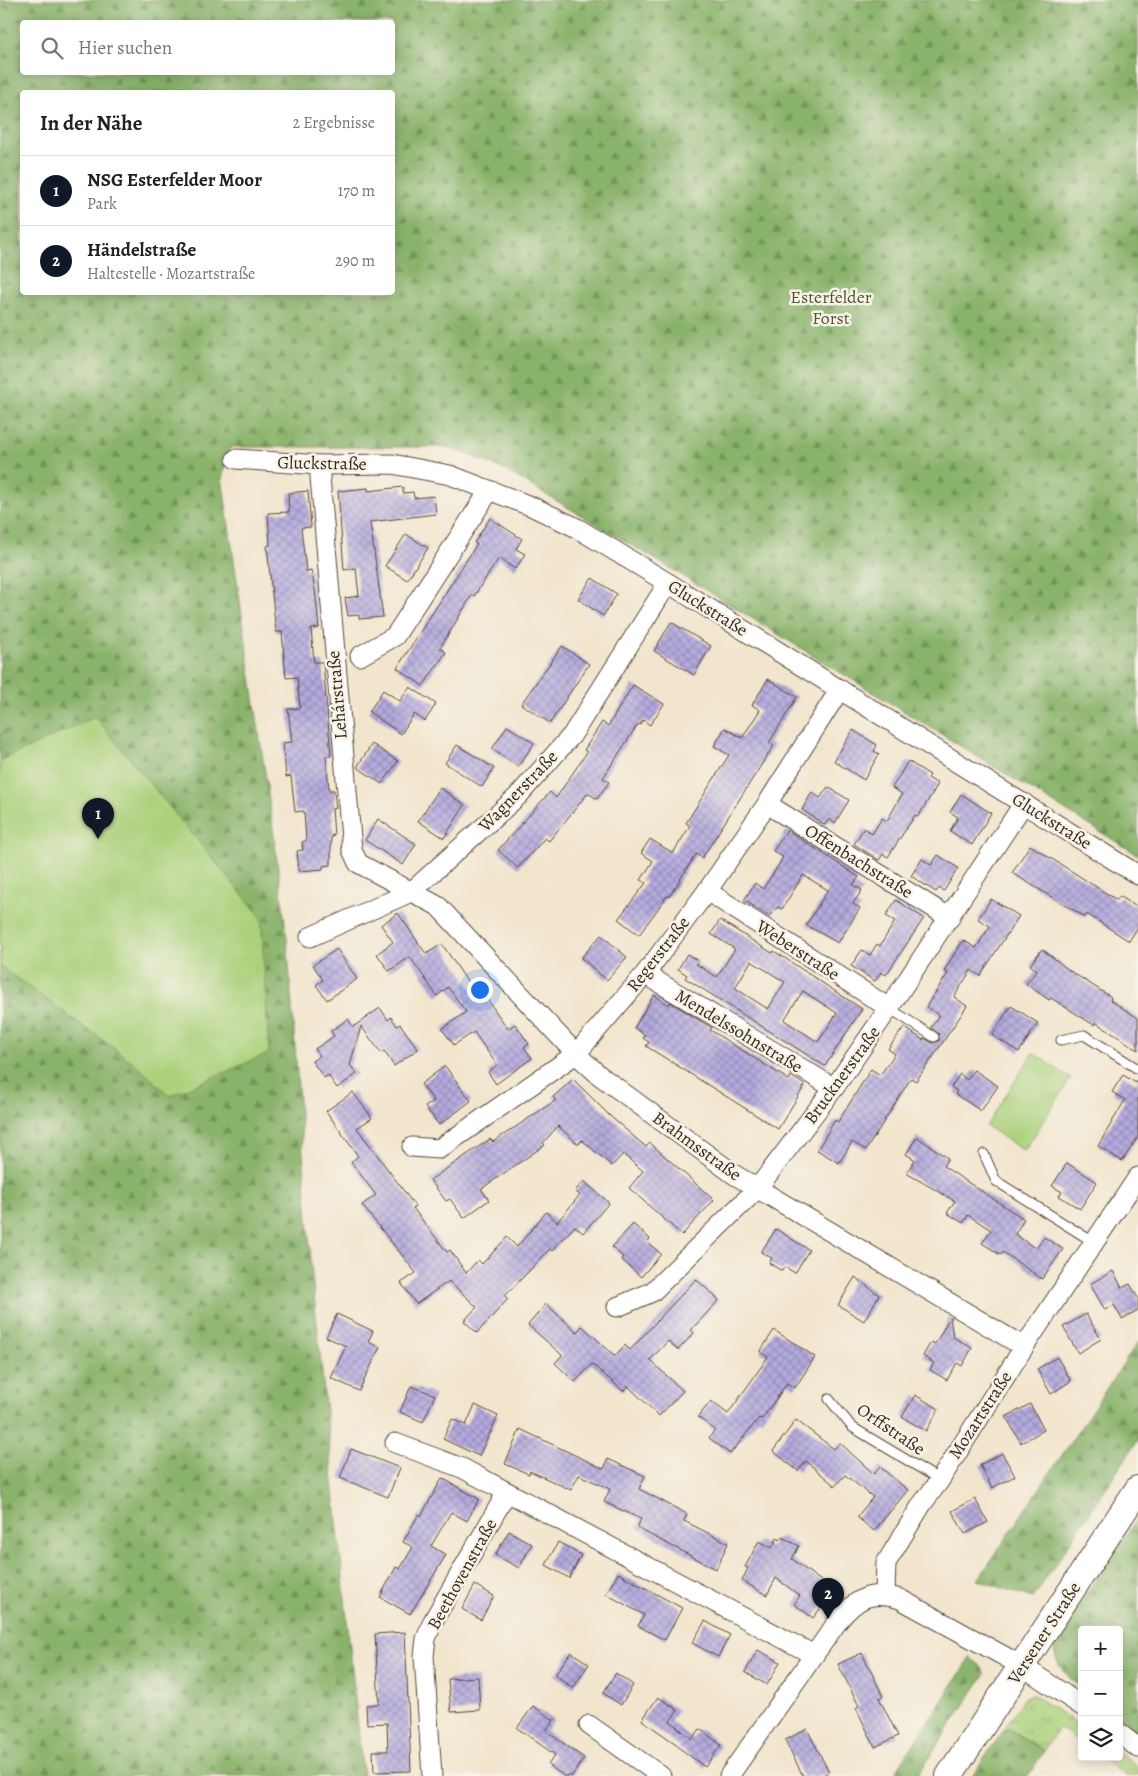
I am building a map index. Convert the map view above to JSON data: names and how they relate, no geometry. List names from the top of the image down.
{
  "streets": {
    "street": [
      "Gluckstraße",
      "Lehárstraße",
      "Wagnerstraße",
      "Offenbachstraße",
      "Weberstraße",
      "Regerstraße",
      "Mendelssohnstraße",
      "Brucknerstraße",
      "Brahmsstraße",
      "Mozartstraße",
      "Beethovenstraße",
      "Versener Straße"
    ],
    "lane": ["Orffstraße"]
  },
  "crossings": [
    ["Gluckstraße", "Lehárstraße"],
    ["Gluckstraße", "Wagnerstraße"],
    ["Gluckstraße", "Regerstraße"],
    ["Gluckstraße", "Brucknerstraße"],
    ["Lehárstraße", "Wagnerstraße"],
    ["Lehárstraße", "Brahmsstraße"],
    ["Wagnerstraße", "Brahmsstraße"],
    ["Offenbachstraße", "Regerstraße"],
    ["Offenbachstraße", "Brucknerstraße"],
    ["Weberstraße", "Regerstraße"],
    ["Weberstraße", "Brucknerstraße"],
    ["Regerstraße", "Mendelssohnstraße"],
    ["Regerstraße", "Brahmsstraße"],
    ["Mendelssohnstraße", "Brucknerstraße"],
    ["Brucknerstraße", "Brahmsstraße"],
    ["Brahmsstraße", "Mozartstraße"],
    ["Mozartstraße", "Orffstraße"]
  ],
  "parks": ["Esterfelder Forst"],
  "page": {
    "search": "Hier suchen",
    "heading": ["In der Nähe", "2 Ergebnisse"],
    "list": [
      {
        "mark": "1",
        "name": "NSG Esterfelder Moor",
        "note": "Park",
        "value": "170 m"
      },
      {
        "mark": "2",
        "name": "Händelstraße",
        "note": "Haltestelle · Mozartstraße",
        "value": "290 m"
      }
    ],
    "pins": ["1", "2"],
    "map_buttons": ["+", "−"]
  }
}
